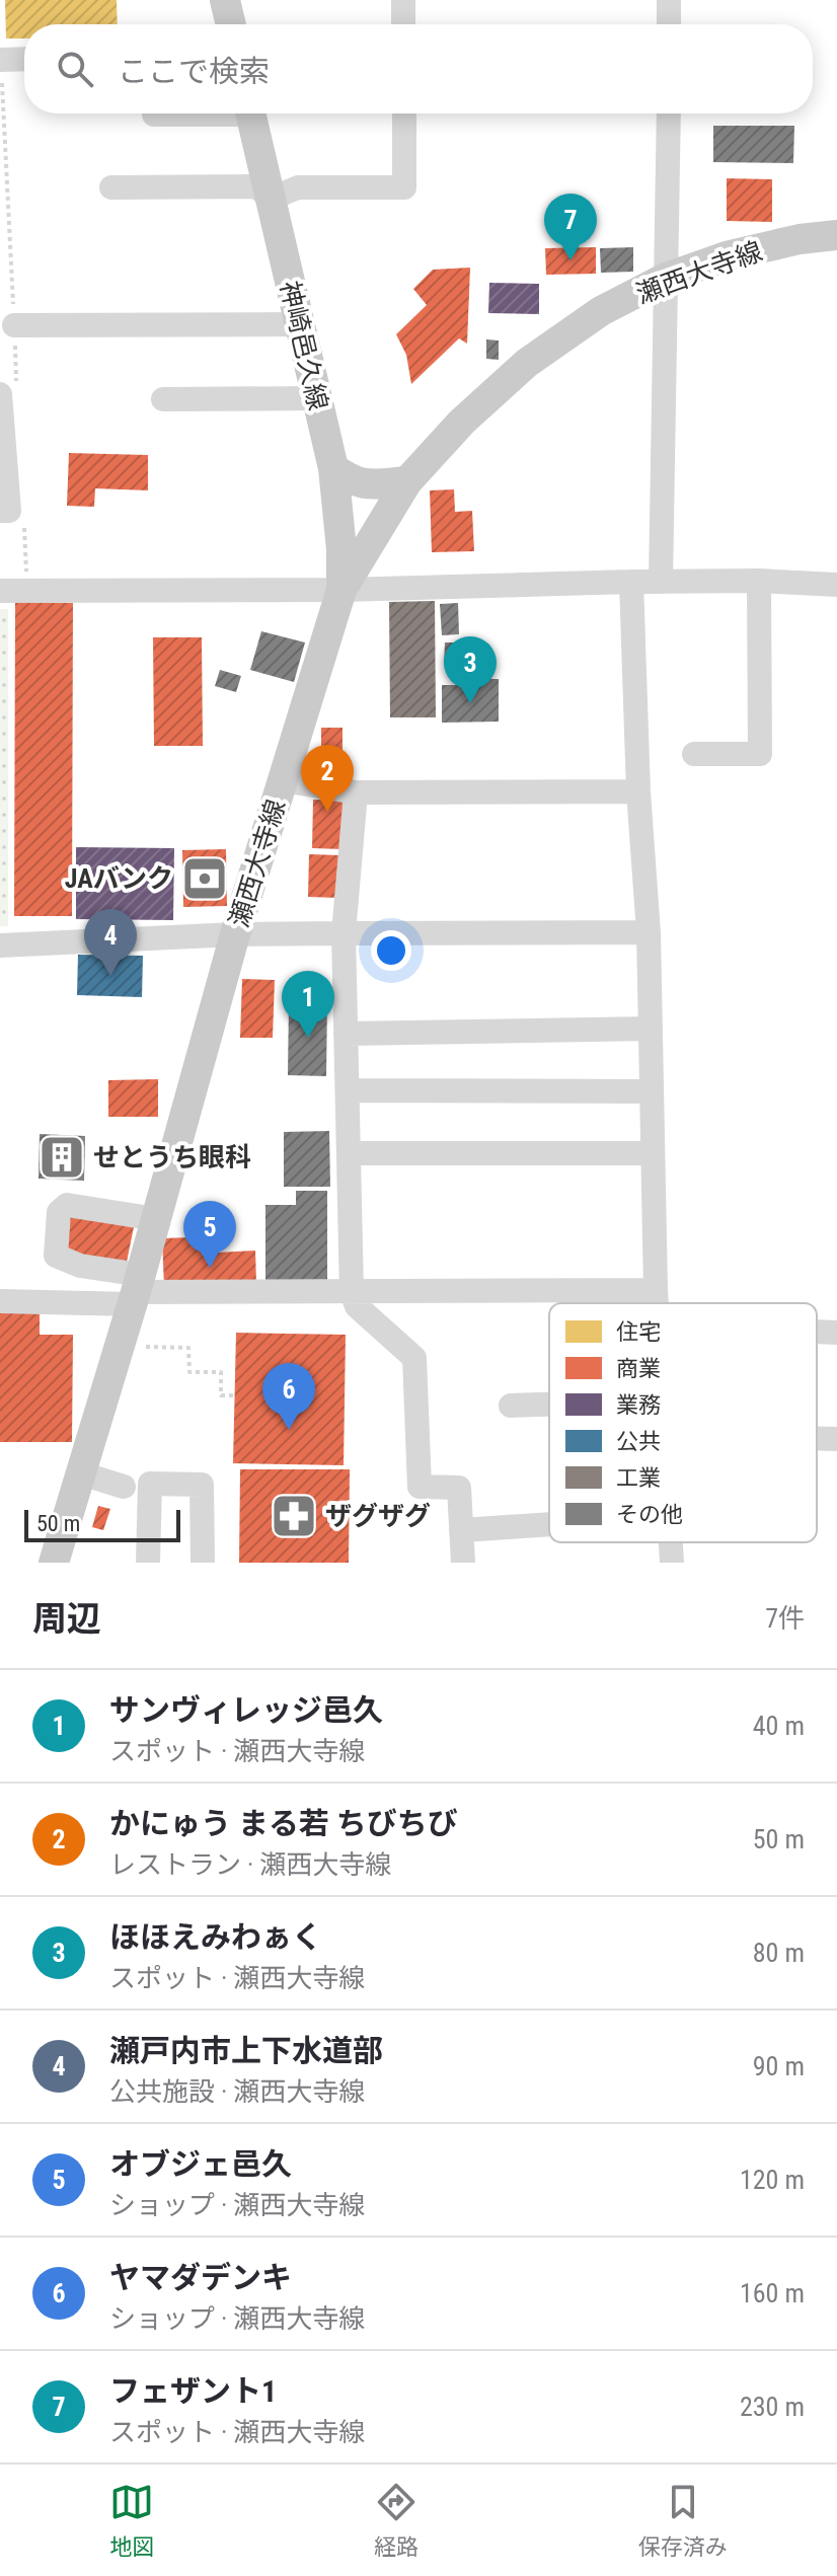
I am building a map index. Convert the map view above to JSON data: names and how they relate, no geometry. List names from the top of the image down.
{
  "streets": {
    "main road": ["瀬西大寺線", "神崎邑久線"]
  },
  "crossings": [
    ["瀬西大寺線", "神崎邑久線"]
  ],
  "places": {
    "bank": ["JAバンク"],
    "building": ["せとうち眼科"],
    "pharmacy": ["ザグザグ"]
  },
  "legend": [
    "住宅",
    "商業",
    "業務",
    "公共",
    "工業",
    "その他"
  ],
  "scale_bar": "50 m",
  "page": {
    "search": "ここで検索",
    "pins": [
      "7",
      "3",
      "2",
      "4",
      "1",
      "5",
      "6"
    ],
    "scale": "50 m",
    "heading": ["周辺", "7件"],
    "list": [
      {
        "mark": "1",
        "name": "サンヴィレッジ邑久",
        "note": "スポット · 瀬西大寺線",
        "value": "40 m"
      },
      {
        "mark": "2",
        "name": "かにゅう まる若 ちびちび",
        "note": "レストラン · 瀬西大寺線",
        "value": "50 m"
      },
      {
        "mark": "3",
        "name": "ほほえみわぁく",
        "note": "スポット · 瀬西大寺線",
        "value": "80 m"
      },
      {
        "mark": "4",
        "name": "瀬戸内市上下水道部",
        "note": "公共施設 · 瀬西大寺線",
        "value": "90 m"
      },
      {
        "mark": "5",
        "name": "オブジェ邑久",
        "note": "ショップ · 瀬西大寺線",
        "value": "120 m"
      },
      {
        "mark": "6",
        "name": "ヤマダデンキ",
        "note": "ショップ · 瀬西大寺線",
        "value": "160 m"
      },
      {
        "mark": "7",
        "name": "フェザント1",
        "note": "スポット · 瀬西大寺線",
        "value": "230 m"
      }
    ],
    "nav": ["地図", "経路", "保存済み"]
  }
}
